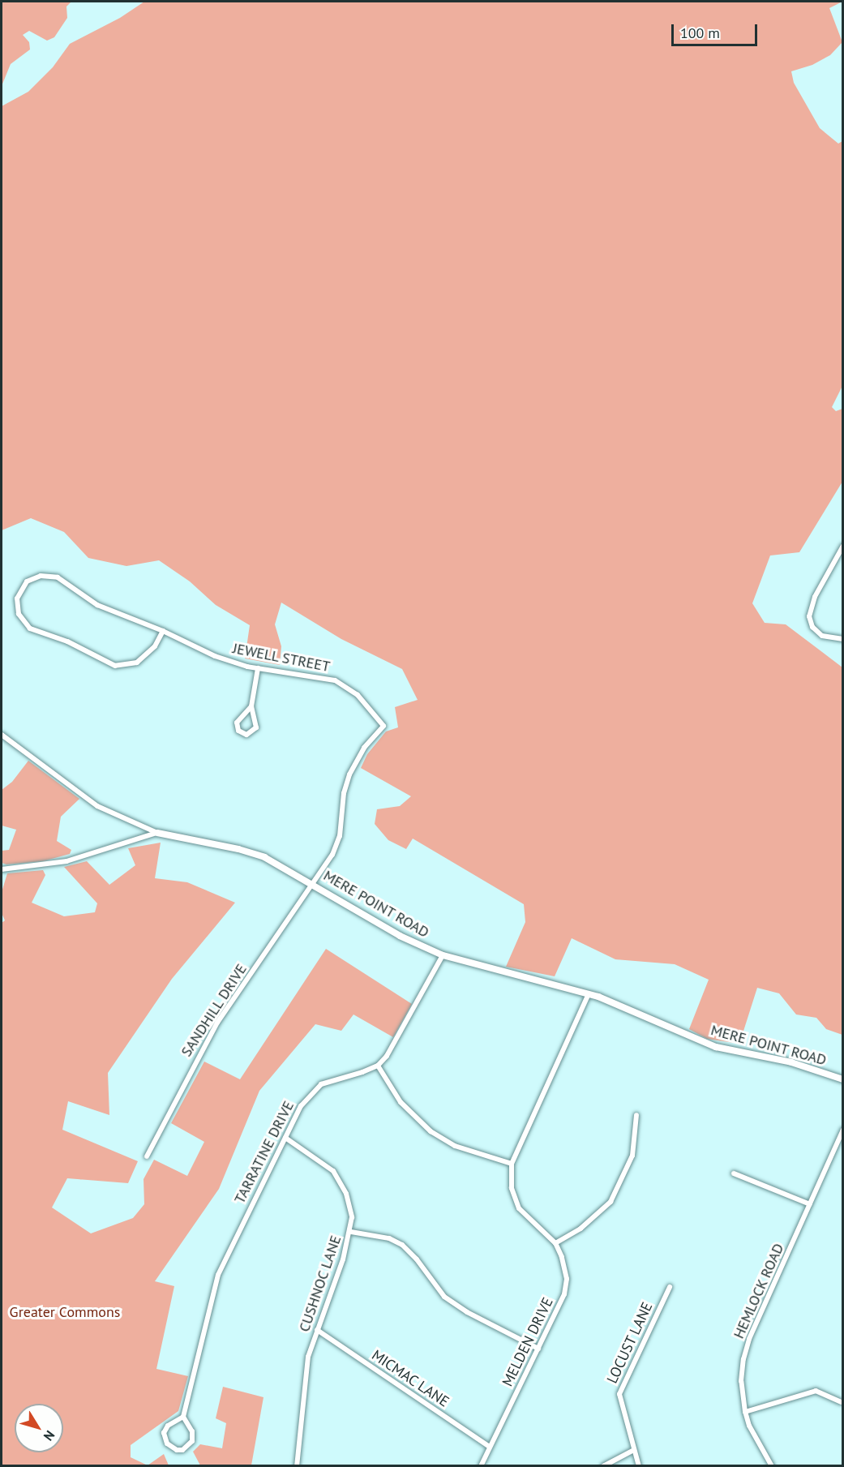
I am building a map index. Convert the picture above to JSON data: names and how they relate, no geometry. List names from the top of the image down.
{
  "streets": {
    "street": [
      "JEWELL STREET",
      "MERE POINT ROAD",
      "SANDHILL DRIVE",
      "TARRATINE DRIVE",
      "CUSHNOC LANE",
      "HEMLOCK ROAD",
      "MELDEN DRIVE",
      "LOCUST LANE",
      "MICMAC LANE"
    ]
  },
  "crossings": [
    ["JEWELL STREET", "SANDHILL DRIVE"],
    ["MERE POINT ROAD", "SANDHILL DRIVE"],
    ["MERE POINT ROAD", "MELDEN DRIVE"],
    ["TARRATINE DRIVE", "CUSHNOC LANE"],
    ["CUSHNOC LANE", "MICMAC LANE"],
    ["MELDEN DRIVE", "MICMAC LANE"]
  ],
  "parks": ["Greater Commons"],
  "scale_bar": "100 m",
  "north": "bottom right"
}
